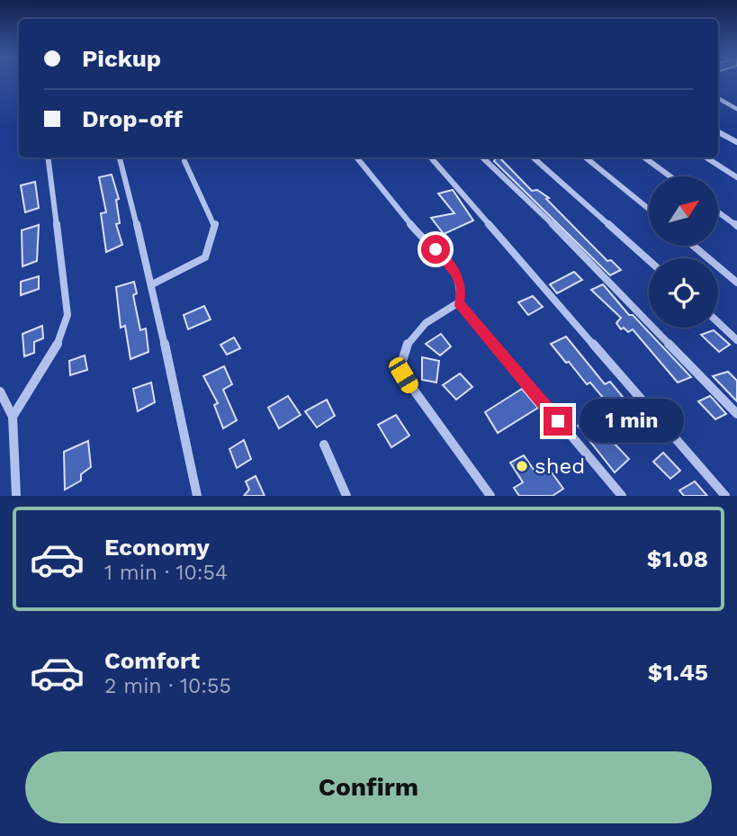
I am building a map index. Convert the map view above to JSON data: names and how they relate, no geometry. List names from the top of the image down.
{
  "places": ["shed"],
  "north": "top right",
  "page": {
    "banner": ["Pickup", "Drop-off"],
    "bubble": "1 min",
    "list": [
      {
        "name": "Economy",
        "note": "1 min · 10:54",
        "value": "$1.08"
      },
      {
        "name": "Comfort",
        "note": "2 min · 10:55",
        "value": "$1.45"
      }
    ],
    "buttons": "Confirm"
  }
}
